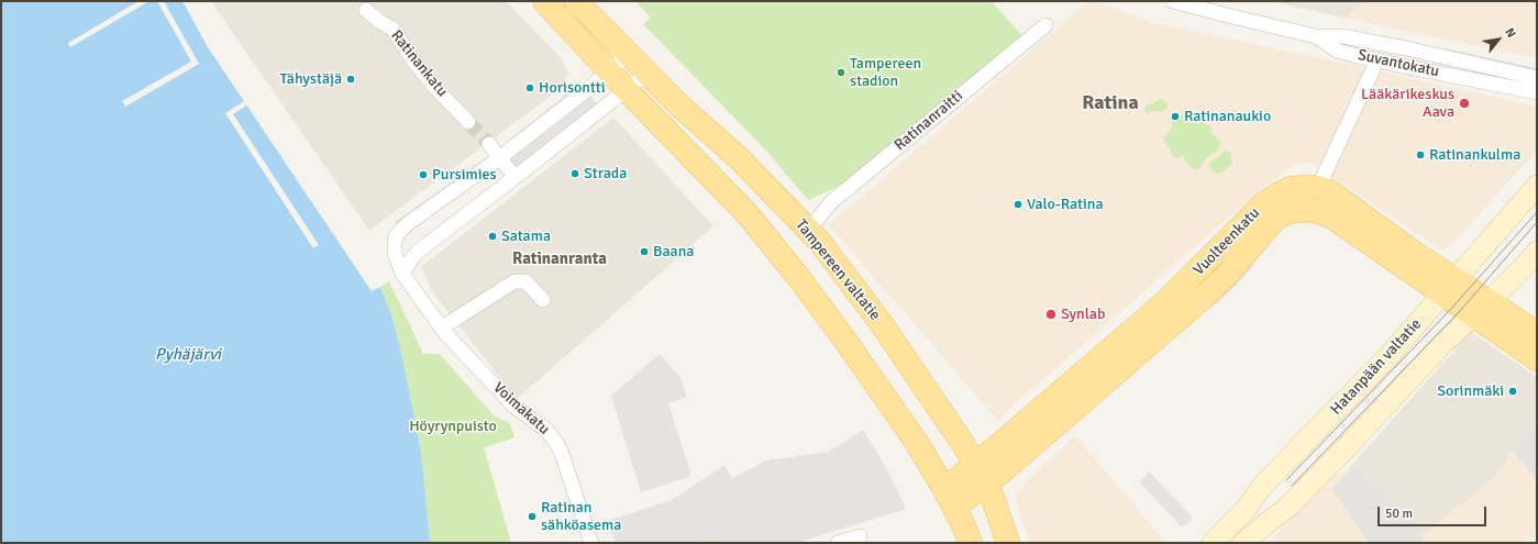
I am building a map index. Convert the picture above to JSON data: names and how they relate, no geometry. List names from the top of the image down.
{
  "streets": {
    "main road": ["Vuolteenkatu", "Tampereen valtatie", "Hatanpään valtatie"],
    "street": [
      "Ratinankatu",
      "Suvantokatu",
      "Ratinanraitti",
      "Voimakatu"
    ]
  },
  "crossings": [
    ["Vuolteenkatu", "Tampereen valtatie"],
    ["Vuolteenkatu", "Hatanpään valtatie"],
    ["Tampereen valtatie", "Voimakatu"]
  ],
  "districts": ["Ratina", "Ratinanranta"],
  "water": ["Pyhäjärvi"],
  "parks": ["Höyrynpuisto"],
  "places": [
    "Tampereen stadion",
    "Tähystäjä",
    "Horisontti",
    "Lääkärikeskus Aava",
    "Ratinanaukio",
    "Ratinankulma",
    "Strada",
    "Pursimies",
    "Valo-Ratina",
    "Satama",
    "Baana",
    "Synlab",
    "Sorinmäki",
    "Ratinan sähköasema"
  ],
  "scale_bar": "50 m",
  "north": "top right"
}
